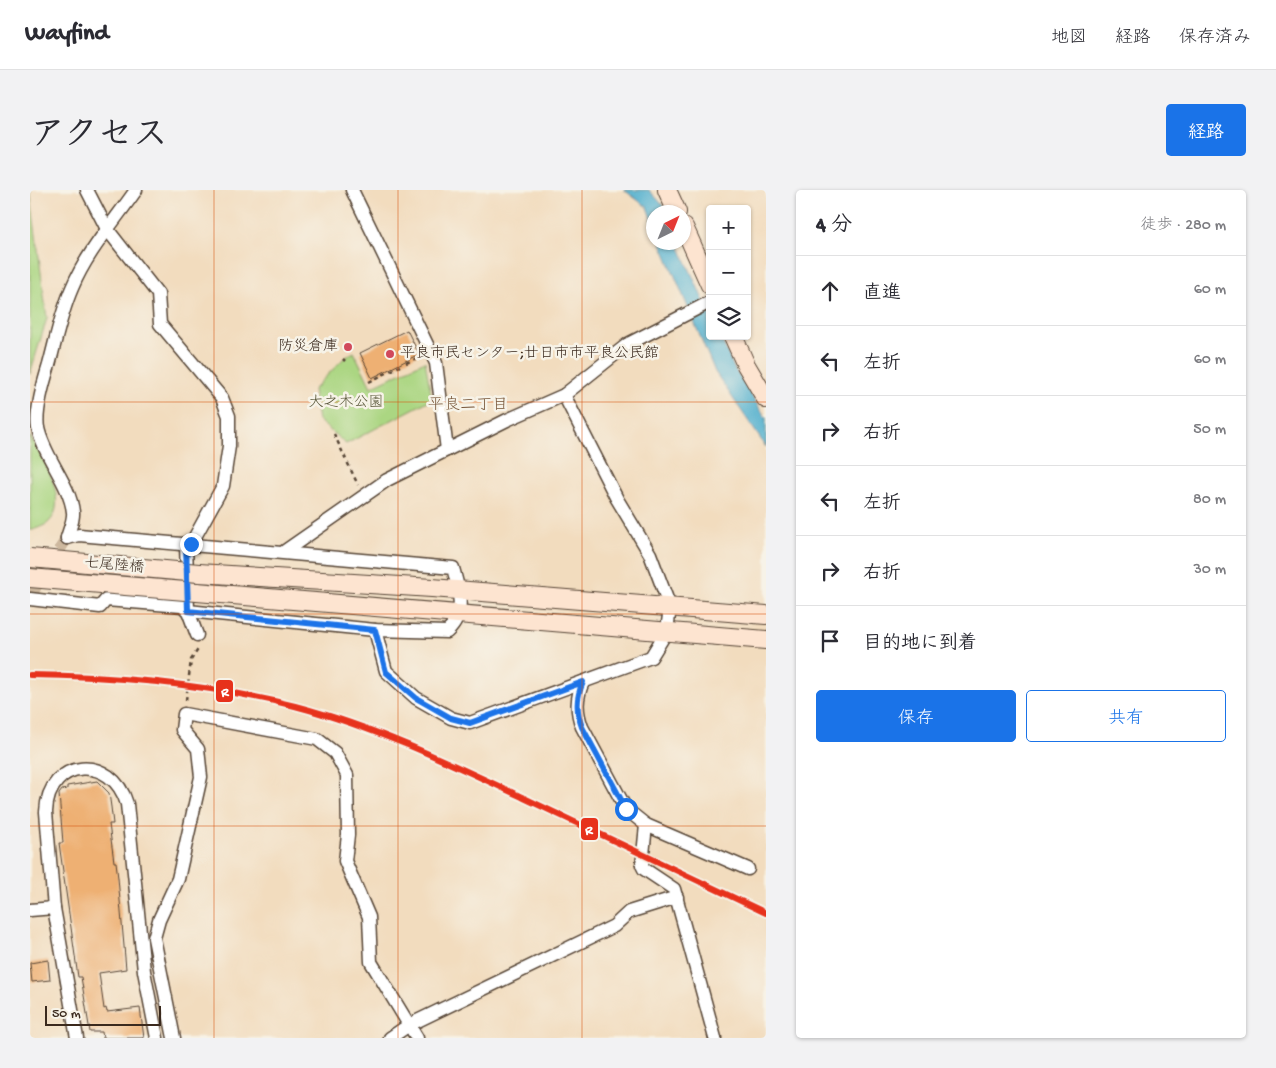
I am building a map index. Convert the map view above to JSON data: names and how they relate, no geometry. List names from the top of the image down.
{
  "streets": {
    "street": ["七尾陸橋"]
  },
  "districts": ["平良二丁目"],
  "parks": ["大之木公園"],
  "places": ["防災倉庫", "平良市民センター;廿日市市平良公民館"],
  "lines": ["transit line R"],
  "scale_bar": "50 m",
  "north": "top right",
  "page": {
    "header": "Wayfind",
    "nav": ["地図", "経路", "保存済み"],
    "title": "アクセス",
    "buttons": [
      "経路",
      ["保存", "共有"]
    ],
    "heading": ["4 分", "徒歩 · 280 m"],
    "map_buttons": ["+", "−"],
    "list": [
      ["直進", "60 m"],
      ["左折", "60 m"],
      ["右折", "50 m"],
      ["左折", "80 m"],
      ["右折", "30 m"],
      "目的地に到着"
    ],
    "scale": "50 m"
  }
}
